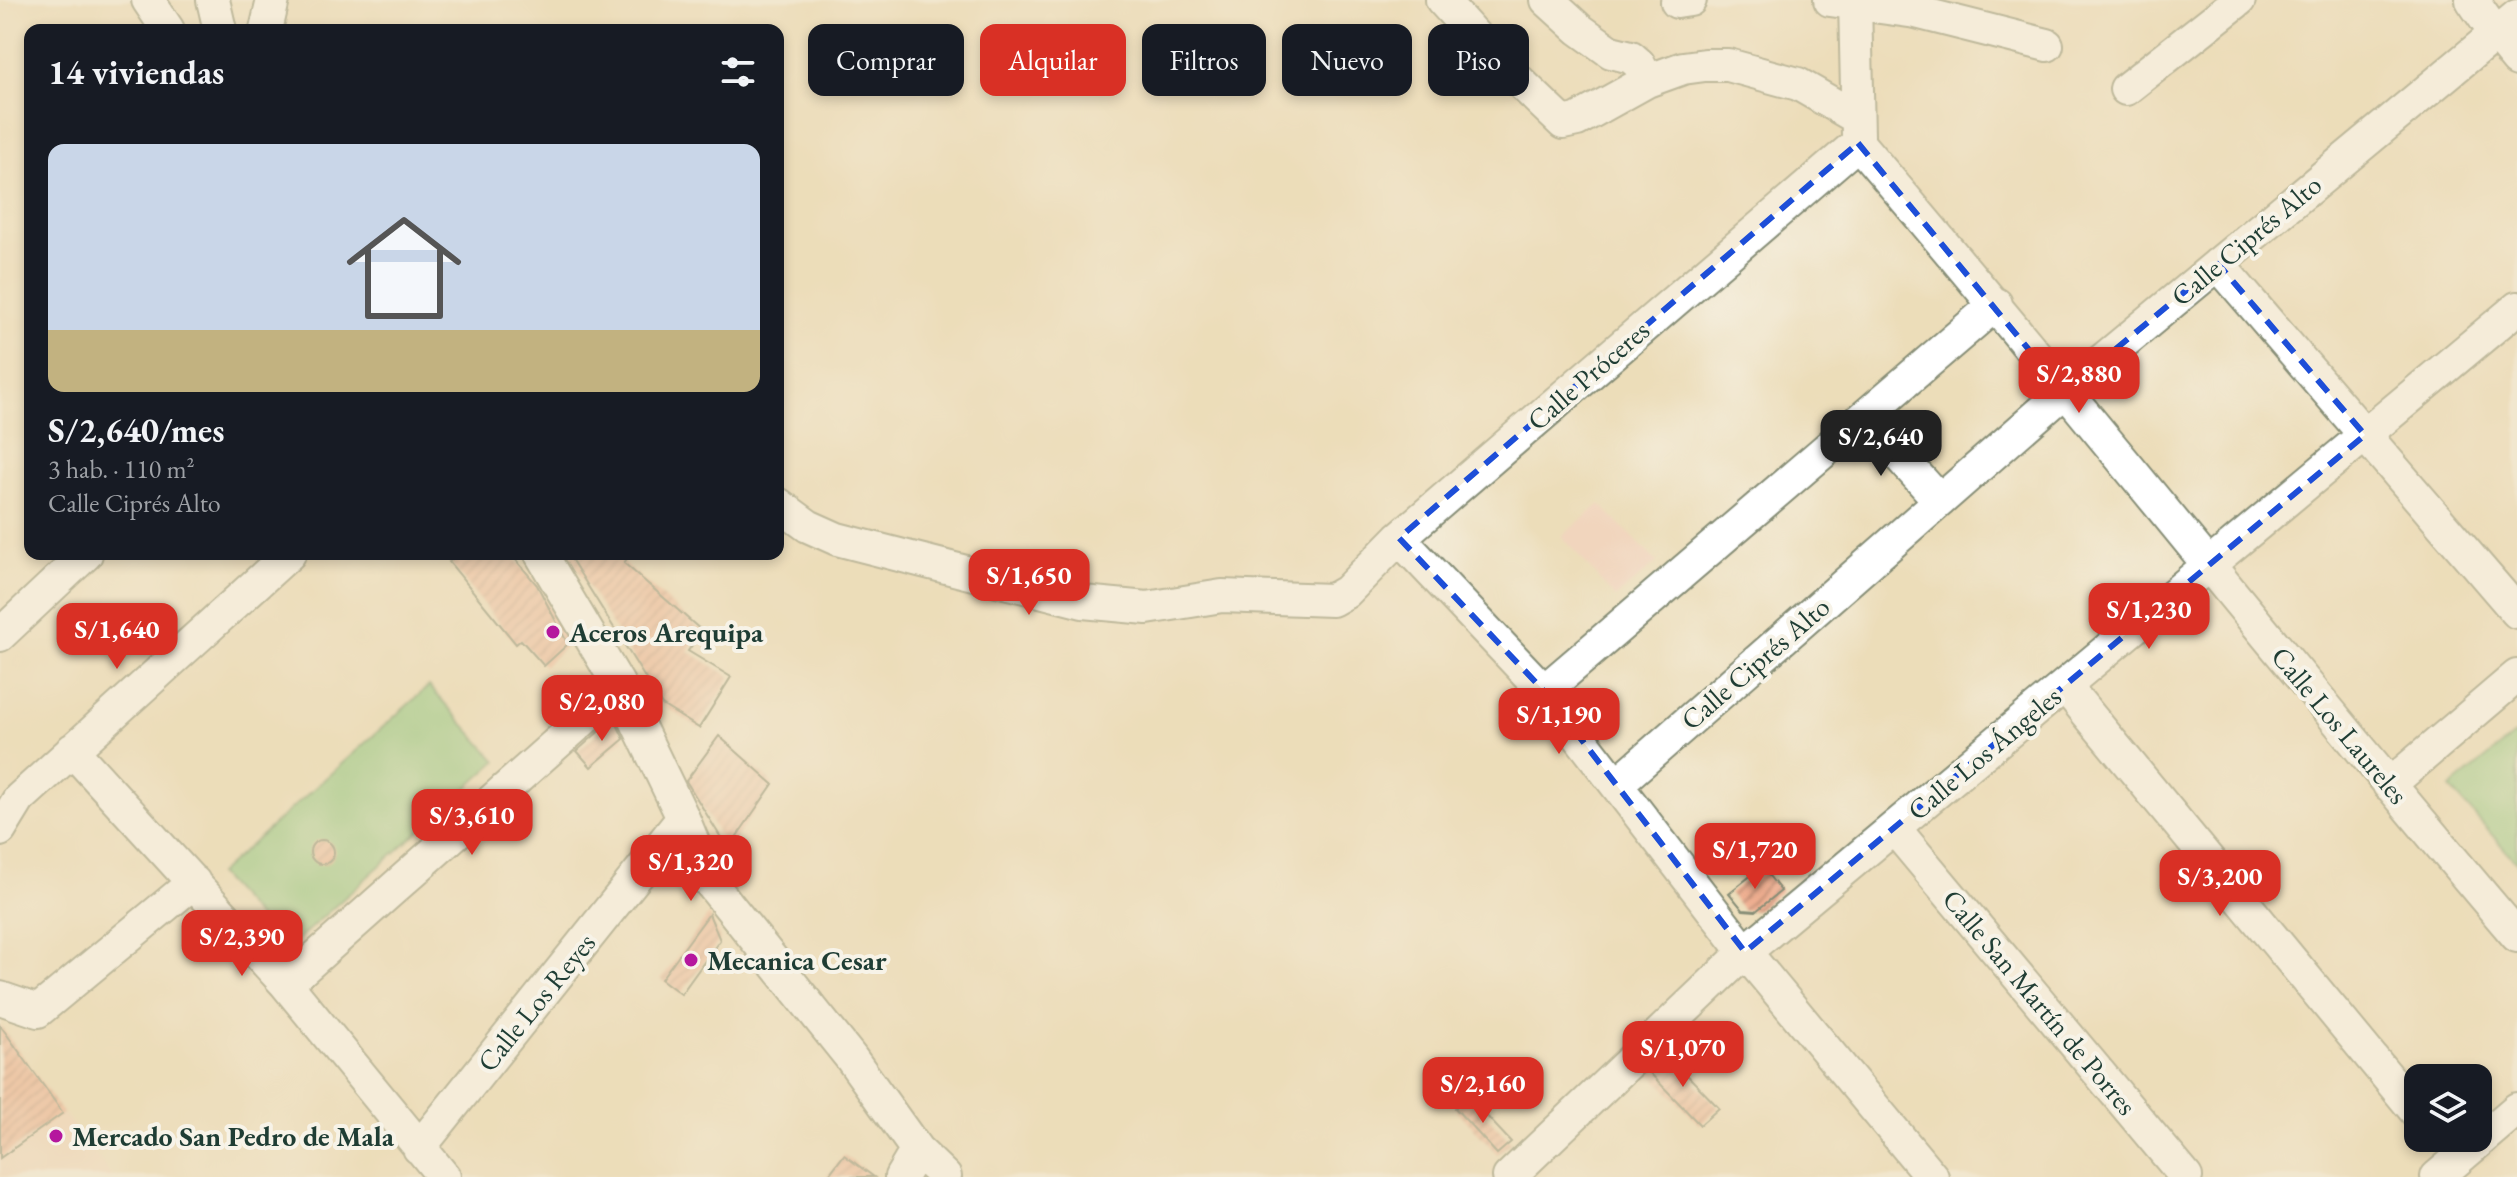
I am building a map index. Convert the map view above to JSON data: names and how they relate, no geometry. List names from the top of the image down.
{
  "streets": {
    "street": [
      "Calle Ciprés Alto",
      "Calle Próceres",
      "Calle Los Laureles",
      "Calle Los Ángeles",
      "Calle Los Reyes",
      "Calle San Martín de Porres"
    ]
  },
  "crossings": [
    ["Calle Ciprés Alto", "Calle Los Laureles"],
    ["Calle Próceres", "Calle Los Laureles"],
    ["Calle Los Laureles", "Calle Los Ángeles"],
    ["Calle Los Ángeles", "Calle San Martín de Porres"]
  ],
  "places": ["Aceros Arequipa", "Mecanica Cesar", "Mercado San Pedro de Mala"],
  "page": {
    "chip": [
      "Comprar",
      "Alquilar",
      "Filtros",
      "Nuevo",
      "Piso"
    ],
    "heading": "14 viviendas",
    "list": [
      {
        "name": "S/2,640/mes",
        "note": "3 hab. · 110 m² · Calle Ciprés Alto"
      }
    ],
    "price": [
      "S/2,880",
      "S/2,640",
      "S/1,650",
      "S/1,230",
      "S/1,640",
      "S/2,080",
      "S/1,190",
      "S/3,610",
      "S/1,720",
      "S/1,320",
      "S/3,200",
      "S/2,390",
      "S/1,070",
      "S/2,160"
    ]
  }
}
